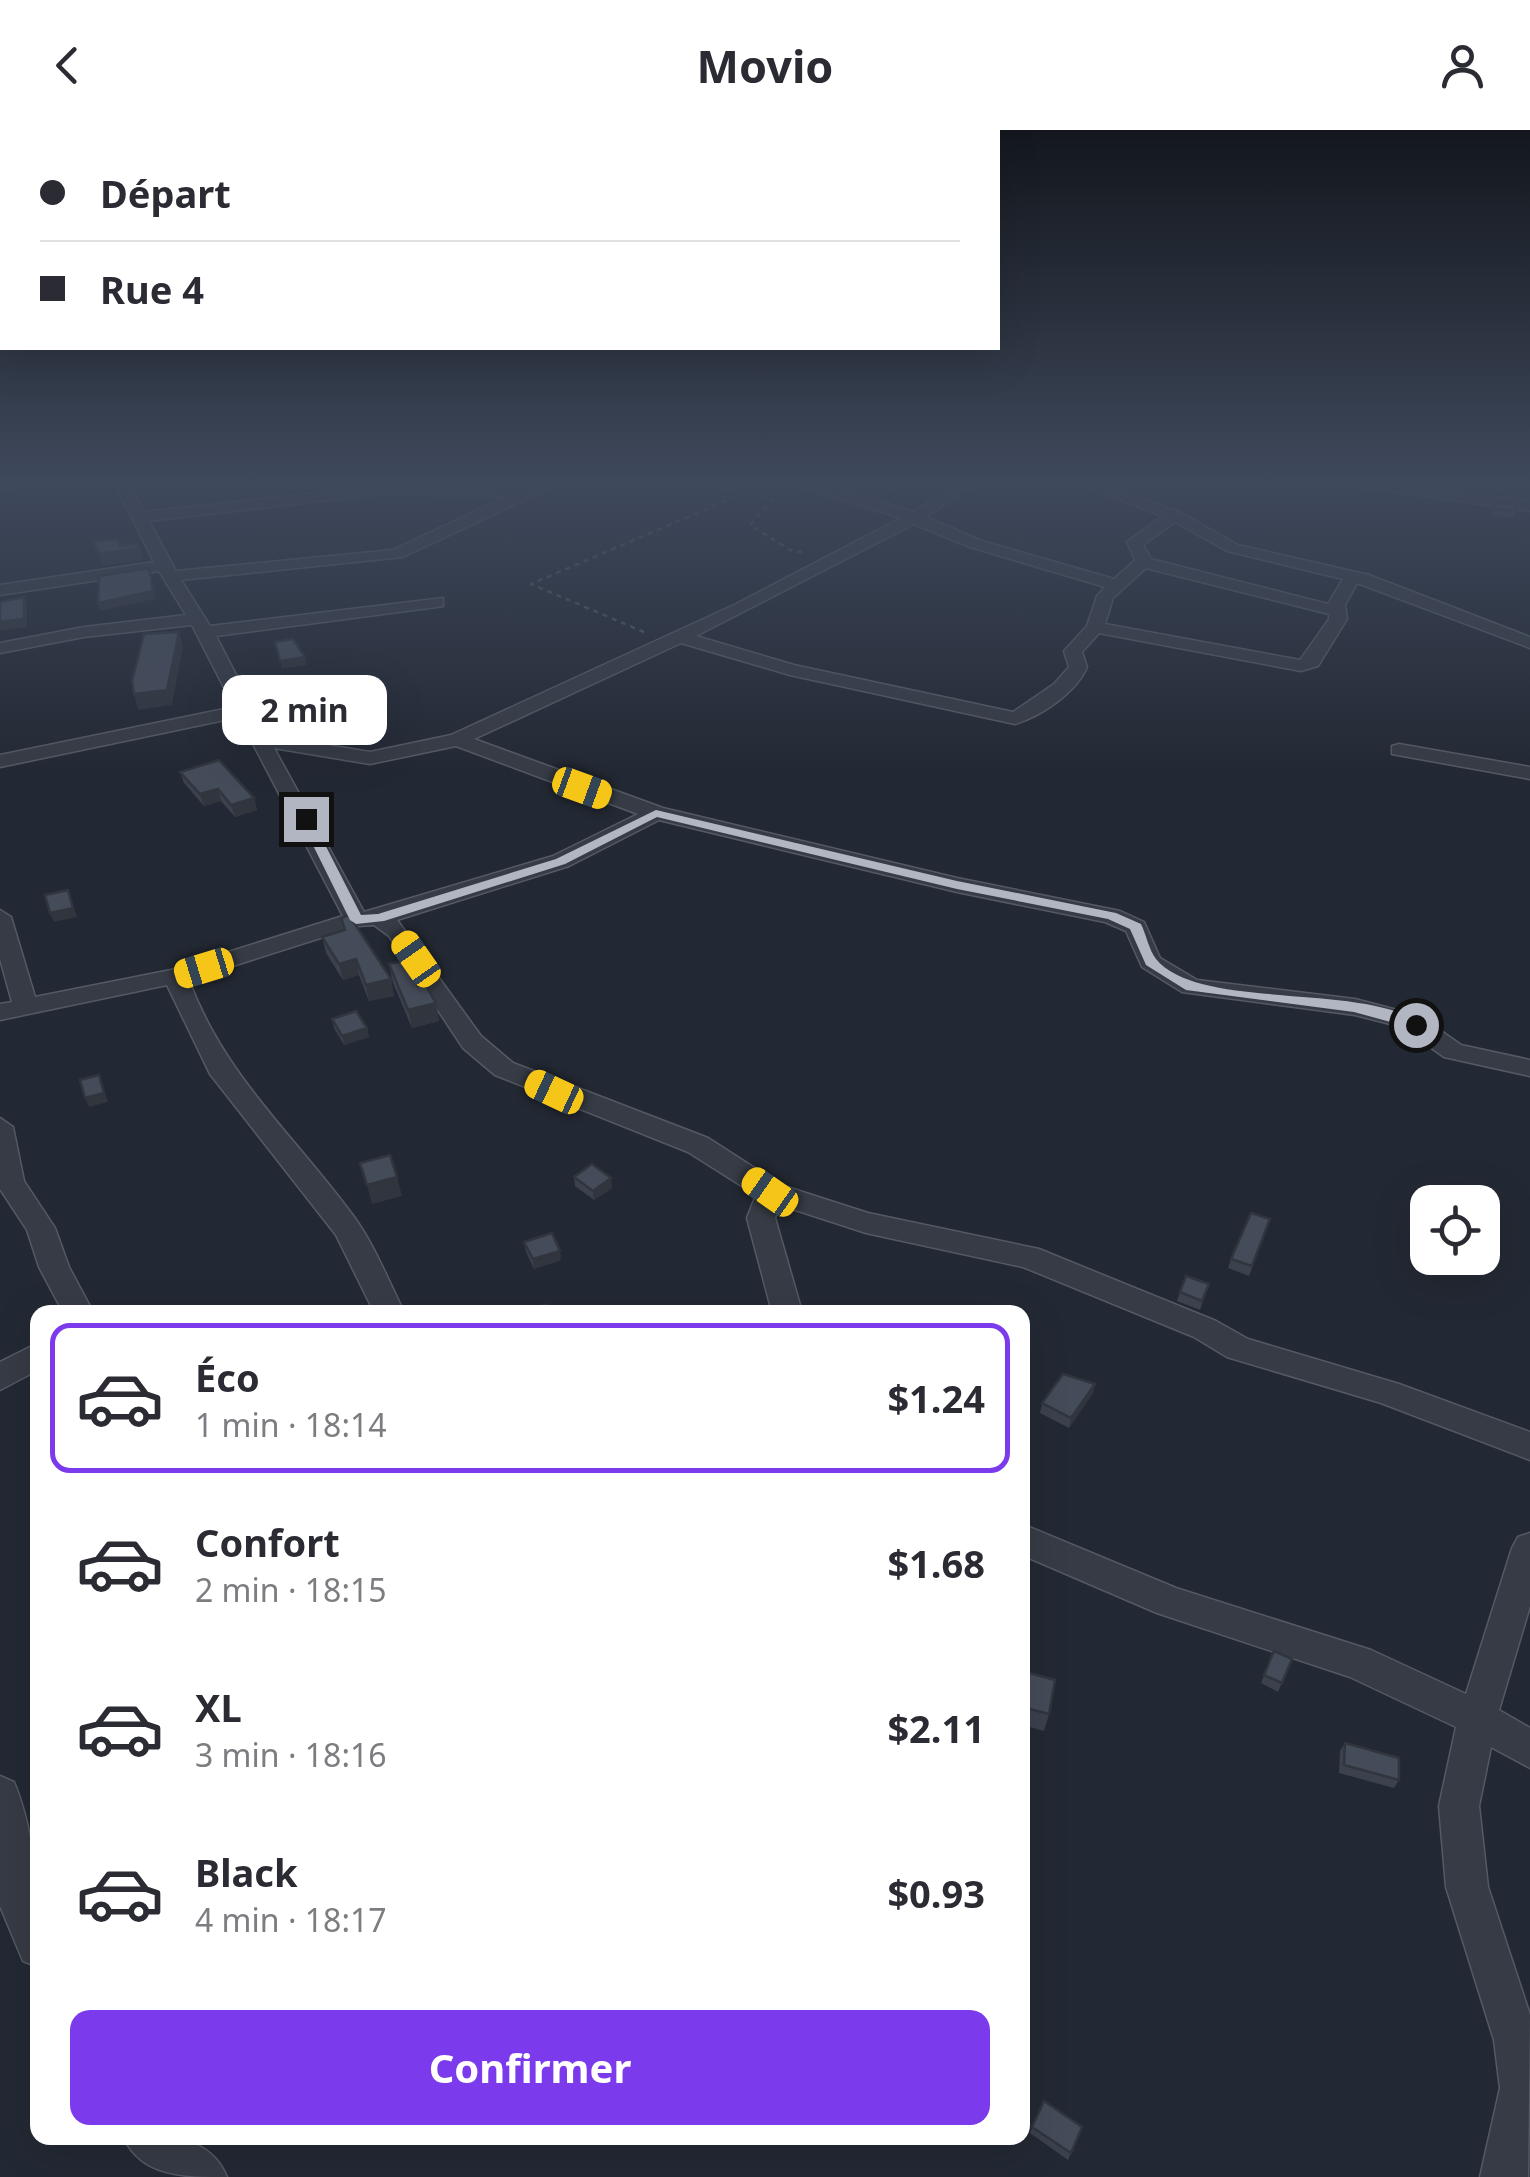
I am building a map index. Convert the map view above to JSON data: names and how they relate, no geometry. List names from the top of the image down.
{
  "page": {
    "header": "Movio",
    "banner": ["Départ", "Rue 4"],
    "bubble": "2 min",
    "list": [
      {
        "name": "Éco",
        "note": "1 min · 18:14",
        "value": "$1.24"
      },
      {
        "name": "Confort",
        "note": "2 min · 18:15",
        "value": "$1.68"
      },
      {
        "name": "XL",
        "note": "3 min · 18:16",
        "value": "$2.11"
      },
      {
        "name": "Black",
        "note": "4 min · 18:17",
        "value": "$0.93"
      }
    ],
    "buttons": "Confirmer"
  }
}
